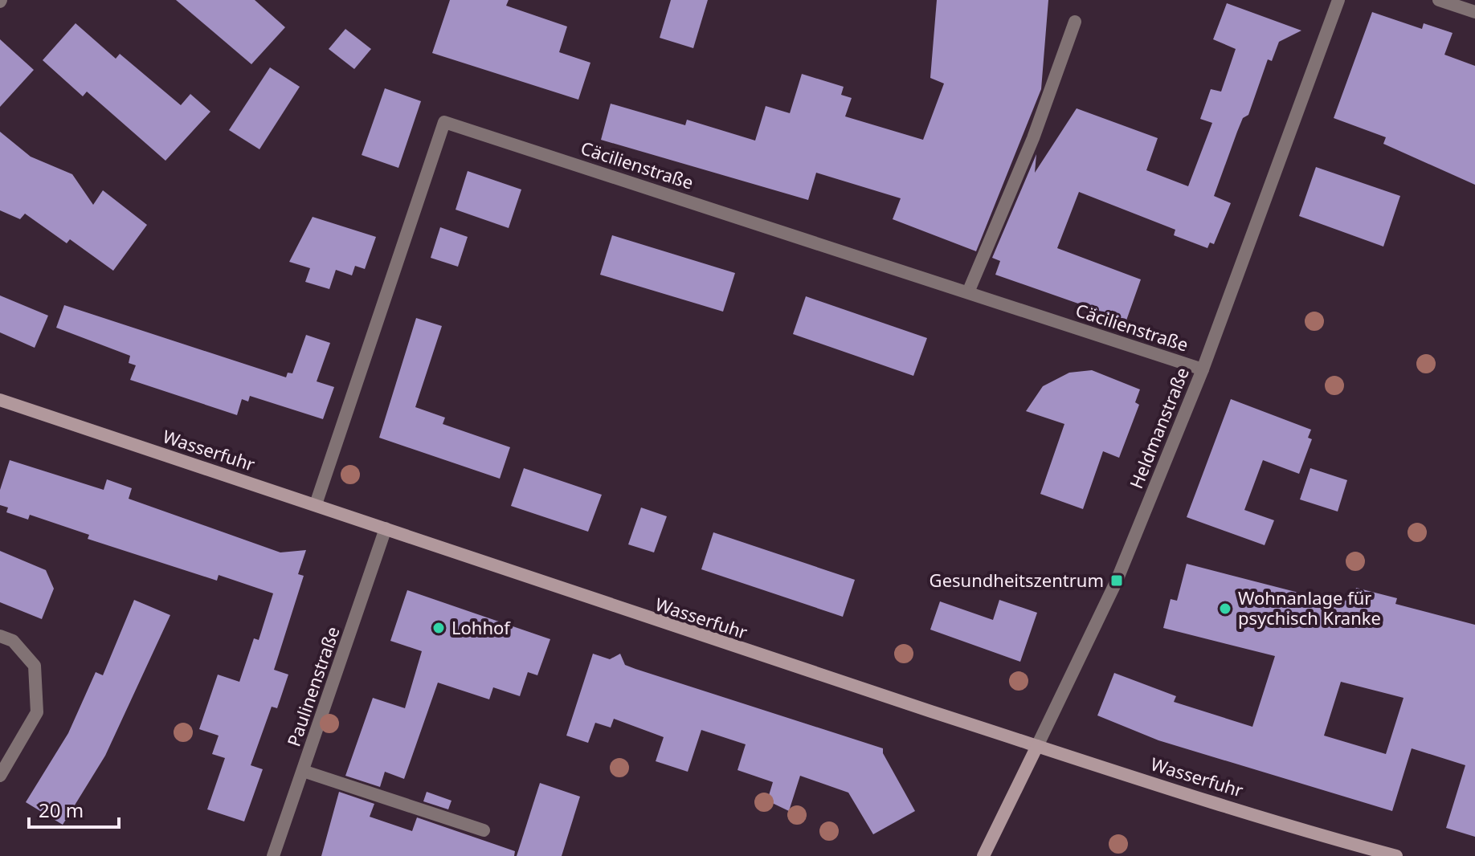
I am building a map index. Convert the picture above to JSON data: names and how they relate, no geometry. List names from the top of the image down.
{
  "streets": {
    "main road": ["Heldmanstraße", "Wasserfuhr"],
    "street": ["Cäcilienstraße", "Paulinenstraße"]
  },
  "crossings": [
    ["Cäcilienstraße", "Heldmanstraße"],
    ["Cäcilienstraße", "Wasserfuhr"],
    ["Heldmanstraße", "Wasserfuhr"],
    ["Wasserfuhr", "Paulinenstraße"]
  ],
  "places": {
    "transit": ["Gesundheitszentrum"],
    "other": ["Wohnanlage für psychisch Kranke", "Lohhof"]
  },
  "scale_bar": "20 m"
}
